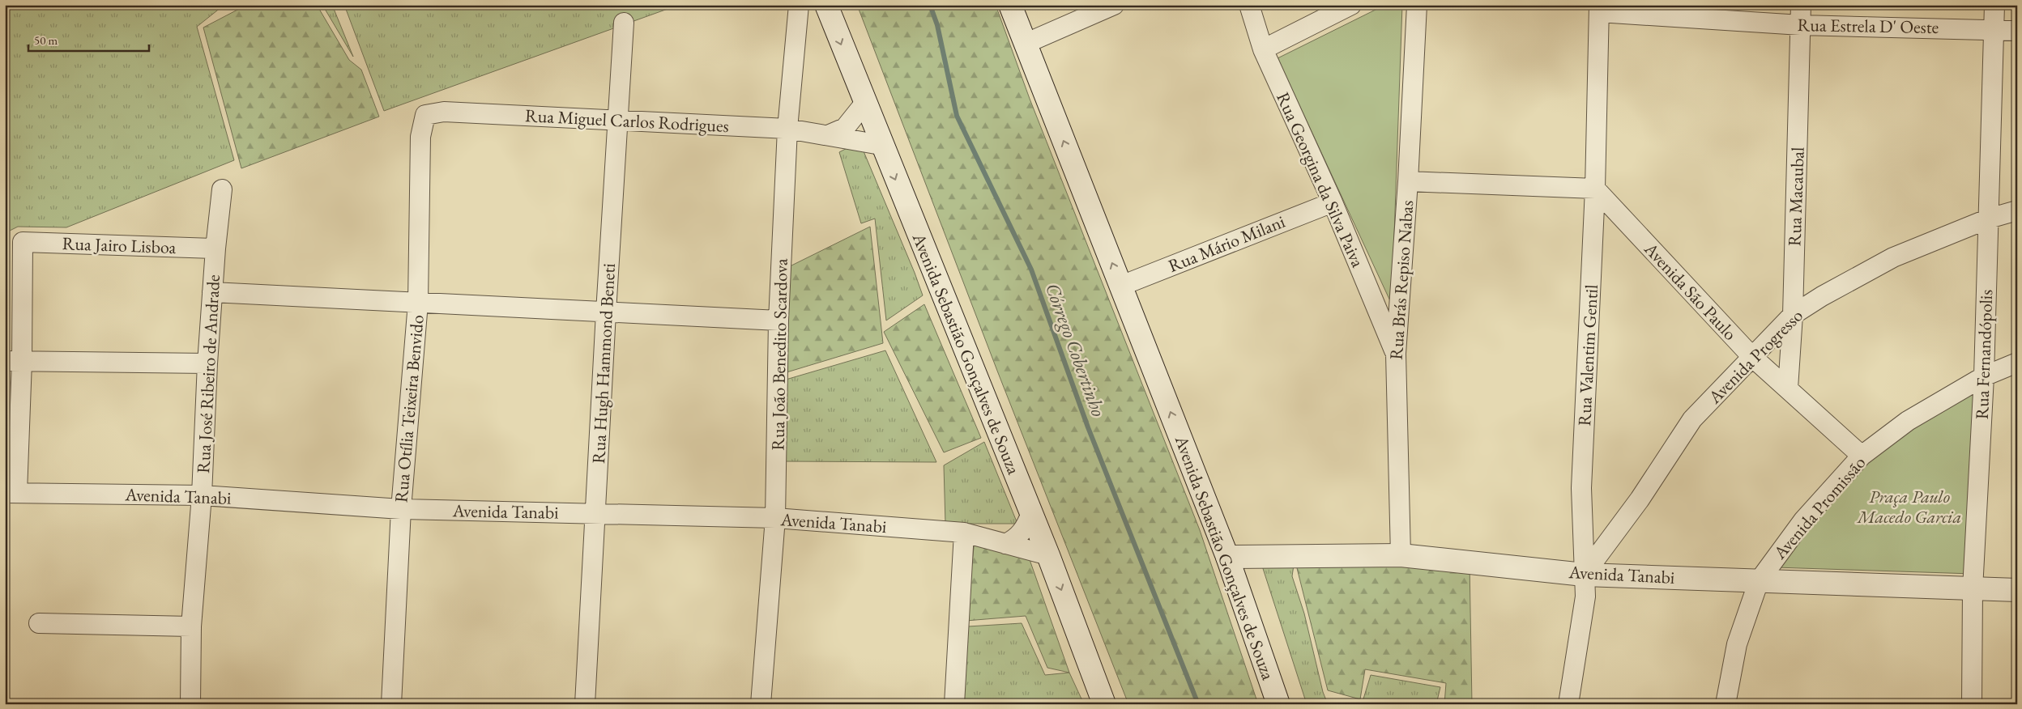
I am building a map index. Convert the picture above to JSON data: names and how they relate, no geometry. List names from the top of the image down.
{
  "streets": {
    "main road": ["Avenida Sebastião Gonçalves de Souza", "Avenida Tanabi"],
    "street": [
      "Rua Estrela D' Oeste",
      "Rua Miguel Carlos Rodrigues",
      "Rua Georgina da Silva Paiva",
      "Rua Macaubal",
      "Rua Mário Milani",
      "Rua Jairo Lisboa",
      "Rua Brás Repiso Nabas",
      "Avenida São Paulo",
      "Rua João Benedito Scardova",
      "Rua Fernandópolis",
      "Rua Valentim Gentil",
      "Avenida Progresso",
      "Rua Hugh Hammond Beneti",
      "Rua José Ribeiro de Andrade",
      "Rua Otília Teixeira Benvido",
      "Avenida Promissão"
    ]
  },
  "crossings": [
    ["Rua Estrela D' Oeste", "Rua Macaubal"],
    ["Rua Estrela D' Oeste", "Rua Fernandópolis"],
    ["Rua Estrela D' Oeste", "Rua Valentim Gentil"],
    ["Rua Miguel Carlos Rodrigues", "Avenida Sebastião Gonçalves de Souza"],
    ["Rua Miguel Carlos Rodrigues", "Rua João Benedito Scardova"],
    ["Rua Miguel Carlos Rodrigues", "Rua Hugh Hammond Beneti"],
    ["Rua Miguel Carlos Rodrigues", "Rua Otília Teixeira Benvido"],
    ["Rua Georgina da Silva Paiva", "Rua Mário Milani"],
    ["Rua Georgina da Silva Paiva", "Rua Brás Repiso Nabas"],
    ["Rua Macaubal", "Avenida São Paulo"],
    ["Rua Macaubal", "Avenida Progresso"],
    ["Rua Mário Milani", "Avenida Sebastião Gonçalves de Souza"],
    ["Rua Jairo Lisboa", "Rua José Ribeiro de Andrade"],
    ["Rua Brás Repiso Nabas", "Avenida Tanabi"],
    ["Avenida São Paulo", "Rua Valentim Gentil"],
    ["Avenida São Paulo", "Avenida Progresso"],
    ["Avenida São Paulo", "Avenida Promissão"],
    ["Avenida Sebastião Gonçalves de Souza", "Avenida Tanabi"],
    ["Rua João Benedito Scardova", "Avenida Tanabi"],
    ["Rua Fernandópolis", "Avenida Progresso"],
    ["Rua Fernandópolis", "Avenida Tanabi"],
    ["Rua Fernandópolis", "Avenida Promissão"],
    ["Rua Valentim Gentil", "Avenida Progresso"],
    ["Rua Valentim Gentil", "Avenida Tanabi"],
    ["Avenida Progresso", "Avenida Tanabi"],
    ["Rua Hugh Hammond Beneti", "Avenida Tanabi"],
    ["Rua José Ribeiro de Andrade", "Avenida Tanabi"],
    ["Rua Otília Teixeira Benvido", "Avenida Tanabi"],
    ["Avenida Tanabi", "Avenida Promissão"]
  ],
  "water": ["Córrego Cobertinho"],
  "parks": ["Praça Paulo Macedo Garcia"],
  "scale_bar": "50 m"
}
